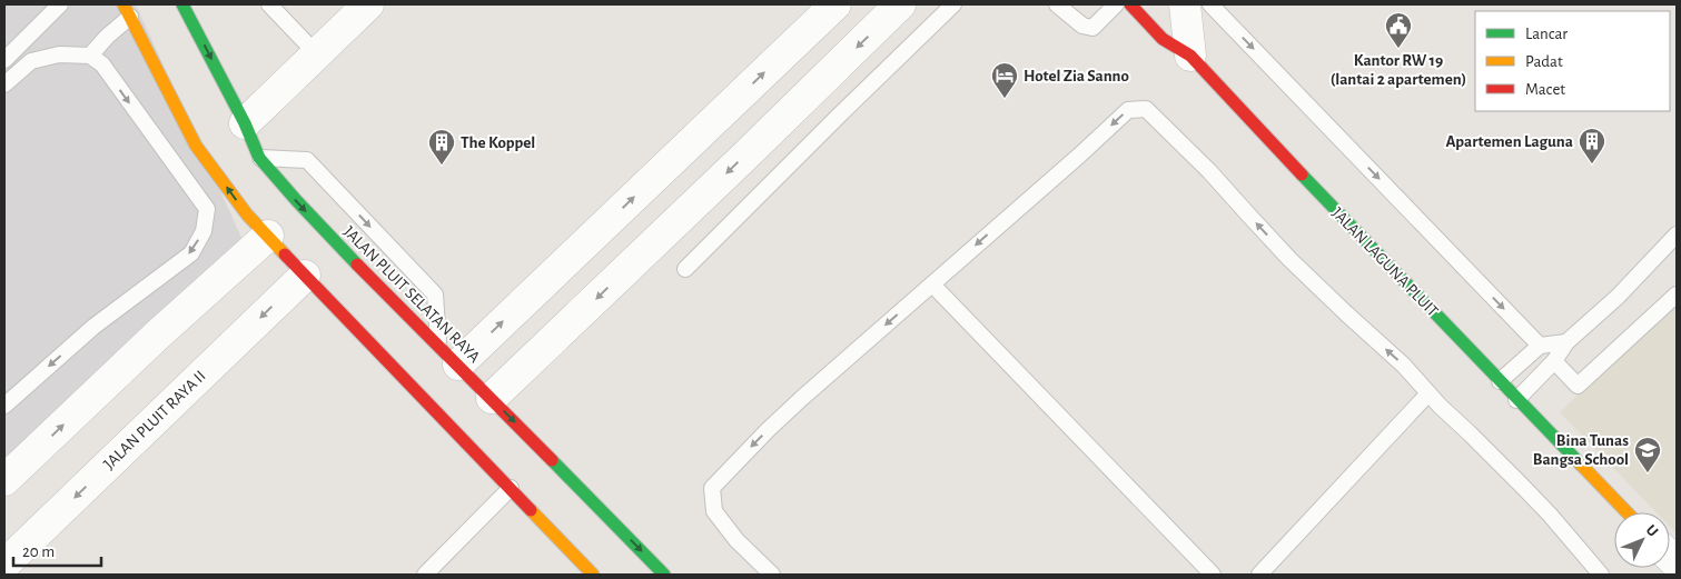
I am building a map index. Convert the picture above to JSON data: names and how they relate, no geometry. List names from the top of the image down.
{
  "streets": {
    "main road": ["JALAN LAGUNA PLUIT", "JALAN PLUIT SELATAN RAYA"],
    "street": ["JALAN PLUIT RAYA II"]
  },
  "places": {
    "public building": ["Kantor RW 19 (lantai 2 apartemen)"],
    "hotel": ["Hotel Zia Sanno"],
    "building": ["Apartemen Laguna", "The Koppel"],
    "school or university": ["Bina Tunas Bangsa School"]
  },
  "legend": ["Lancar", "Padat", "Macet"],
  "scale_bar": "20 m",
  "north": "top right"
}
